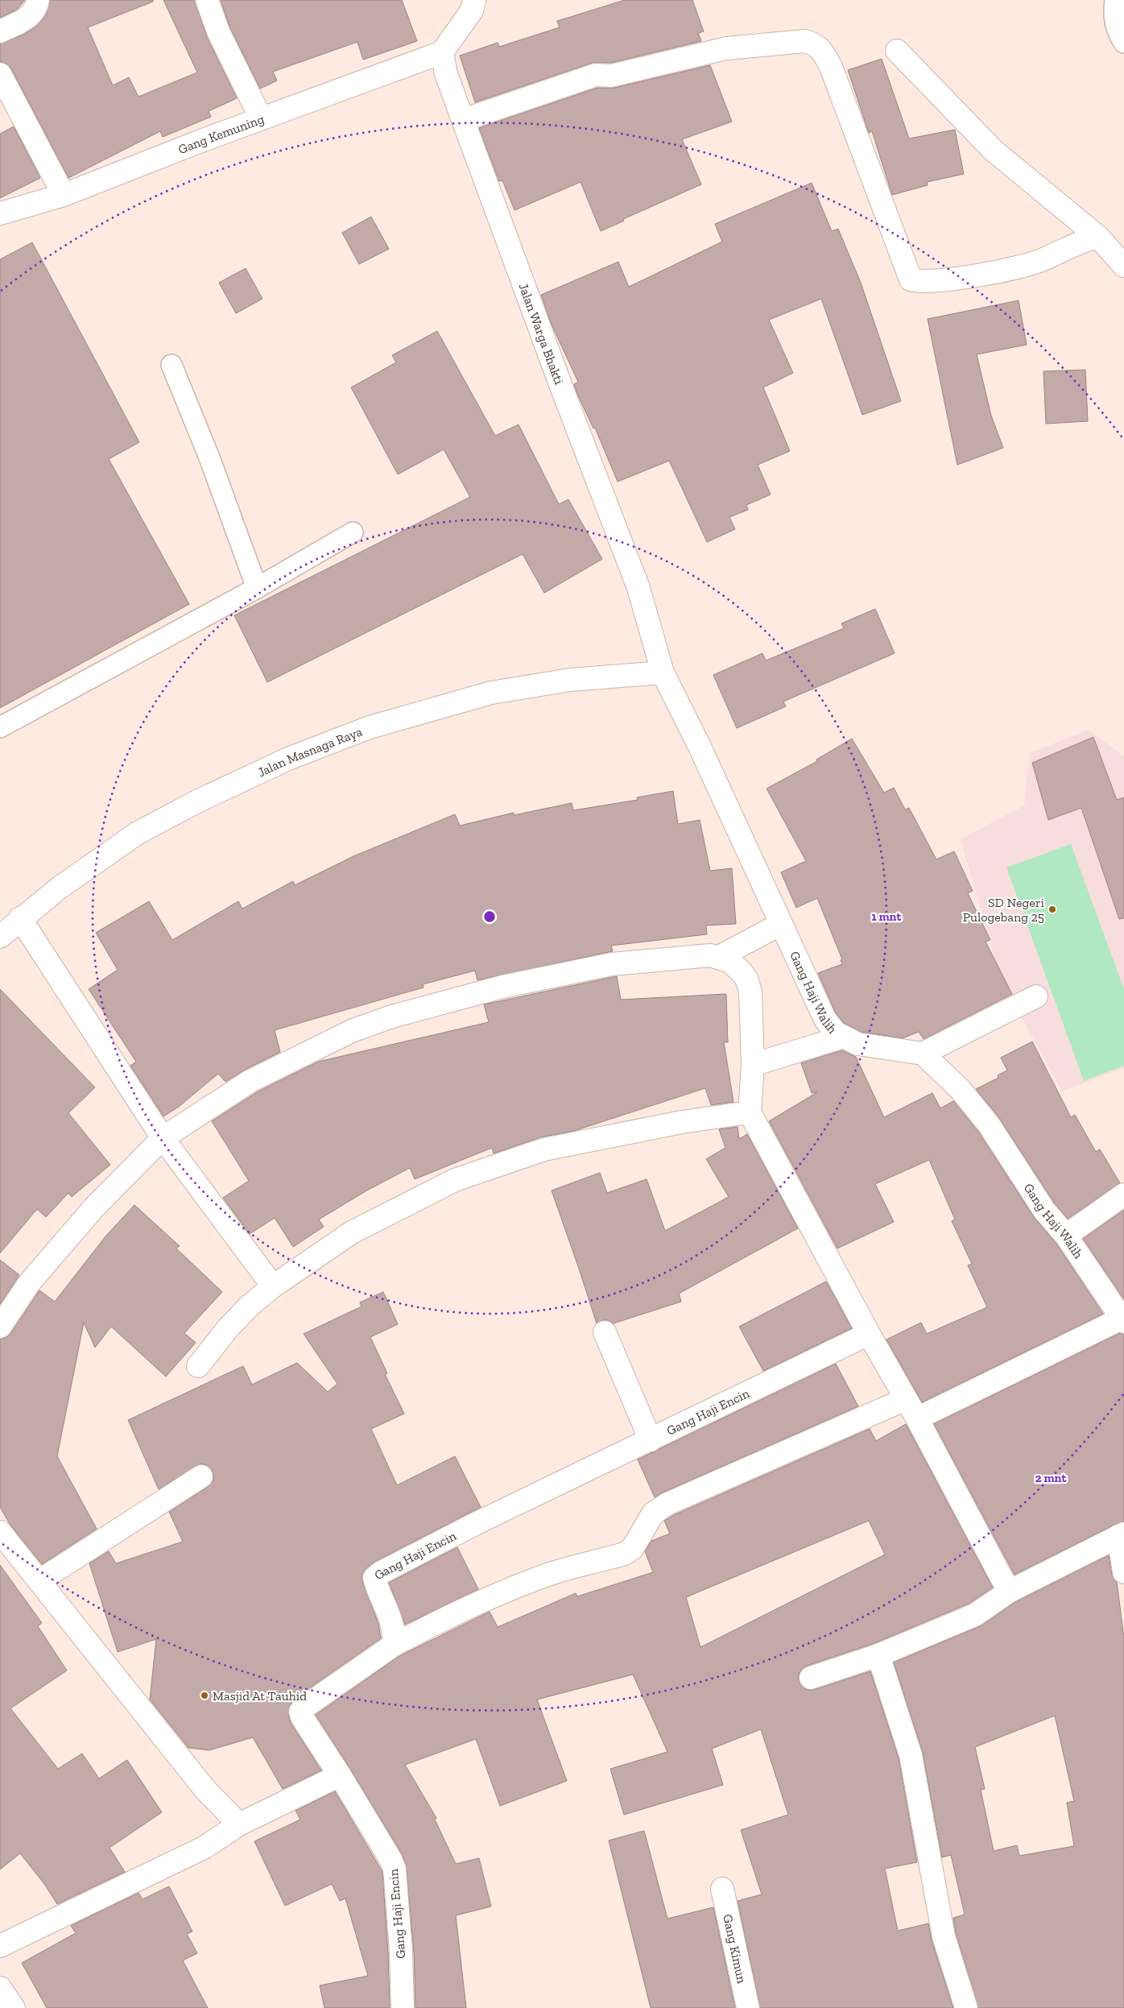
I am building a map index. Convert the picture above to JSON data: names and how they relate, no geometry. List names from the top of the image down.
{
  "streets": {
    "street": [
      "Gang Kemuning",
      "Jalan Warga Bhakti",
      "Jalan Masnaga Raya",
      "Gang Haji Walih",
      "Gang Haji Encin",
      "Gang Kimun"
    ]
  },
  "crossings": [
    ["Gang Kemuning", "Jalan Warga Bhakti"],
    ["Jalan Warga Bhakti", "Jalan Masnaga Raya"],
    ["Jalan Warga Bhakti", "Gang Haji Walih"],
    ["Jalan Masnaga Raya", "Gang Haji Walih"]
  ],
  "places": ["SD Negeri Pulogebang 25", "Masjid At Tauhid"],
  "rings": ["1 mnt", "2 mnt"]
}
